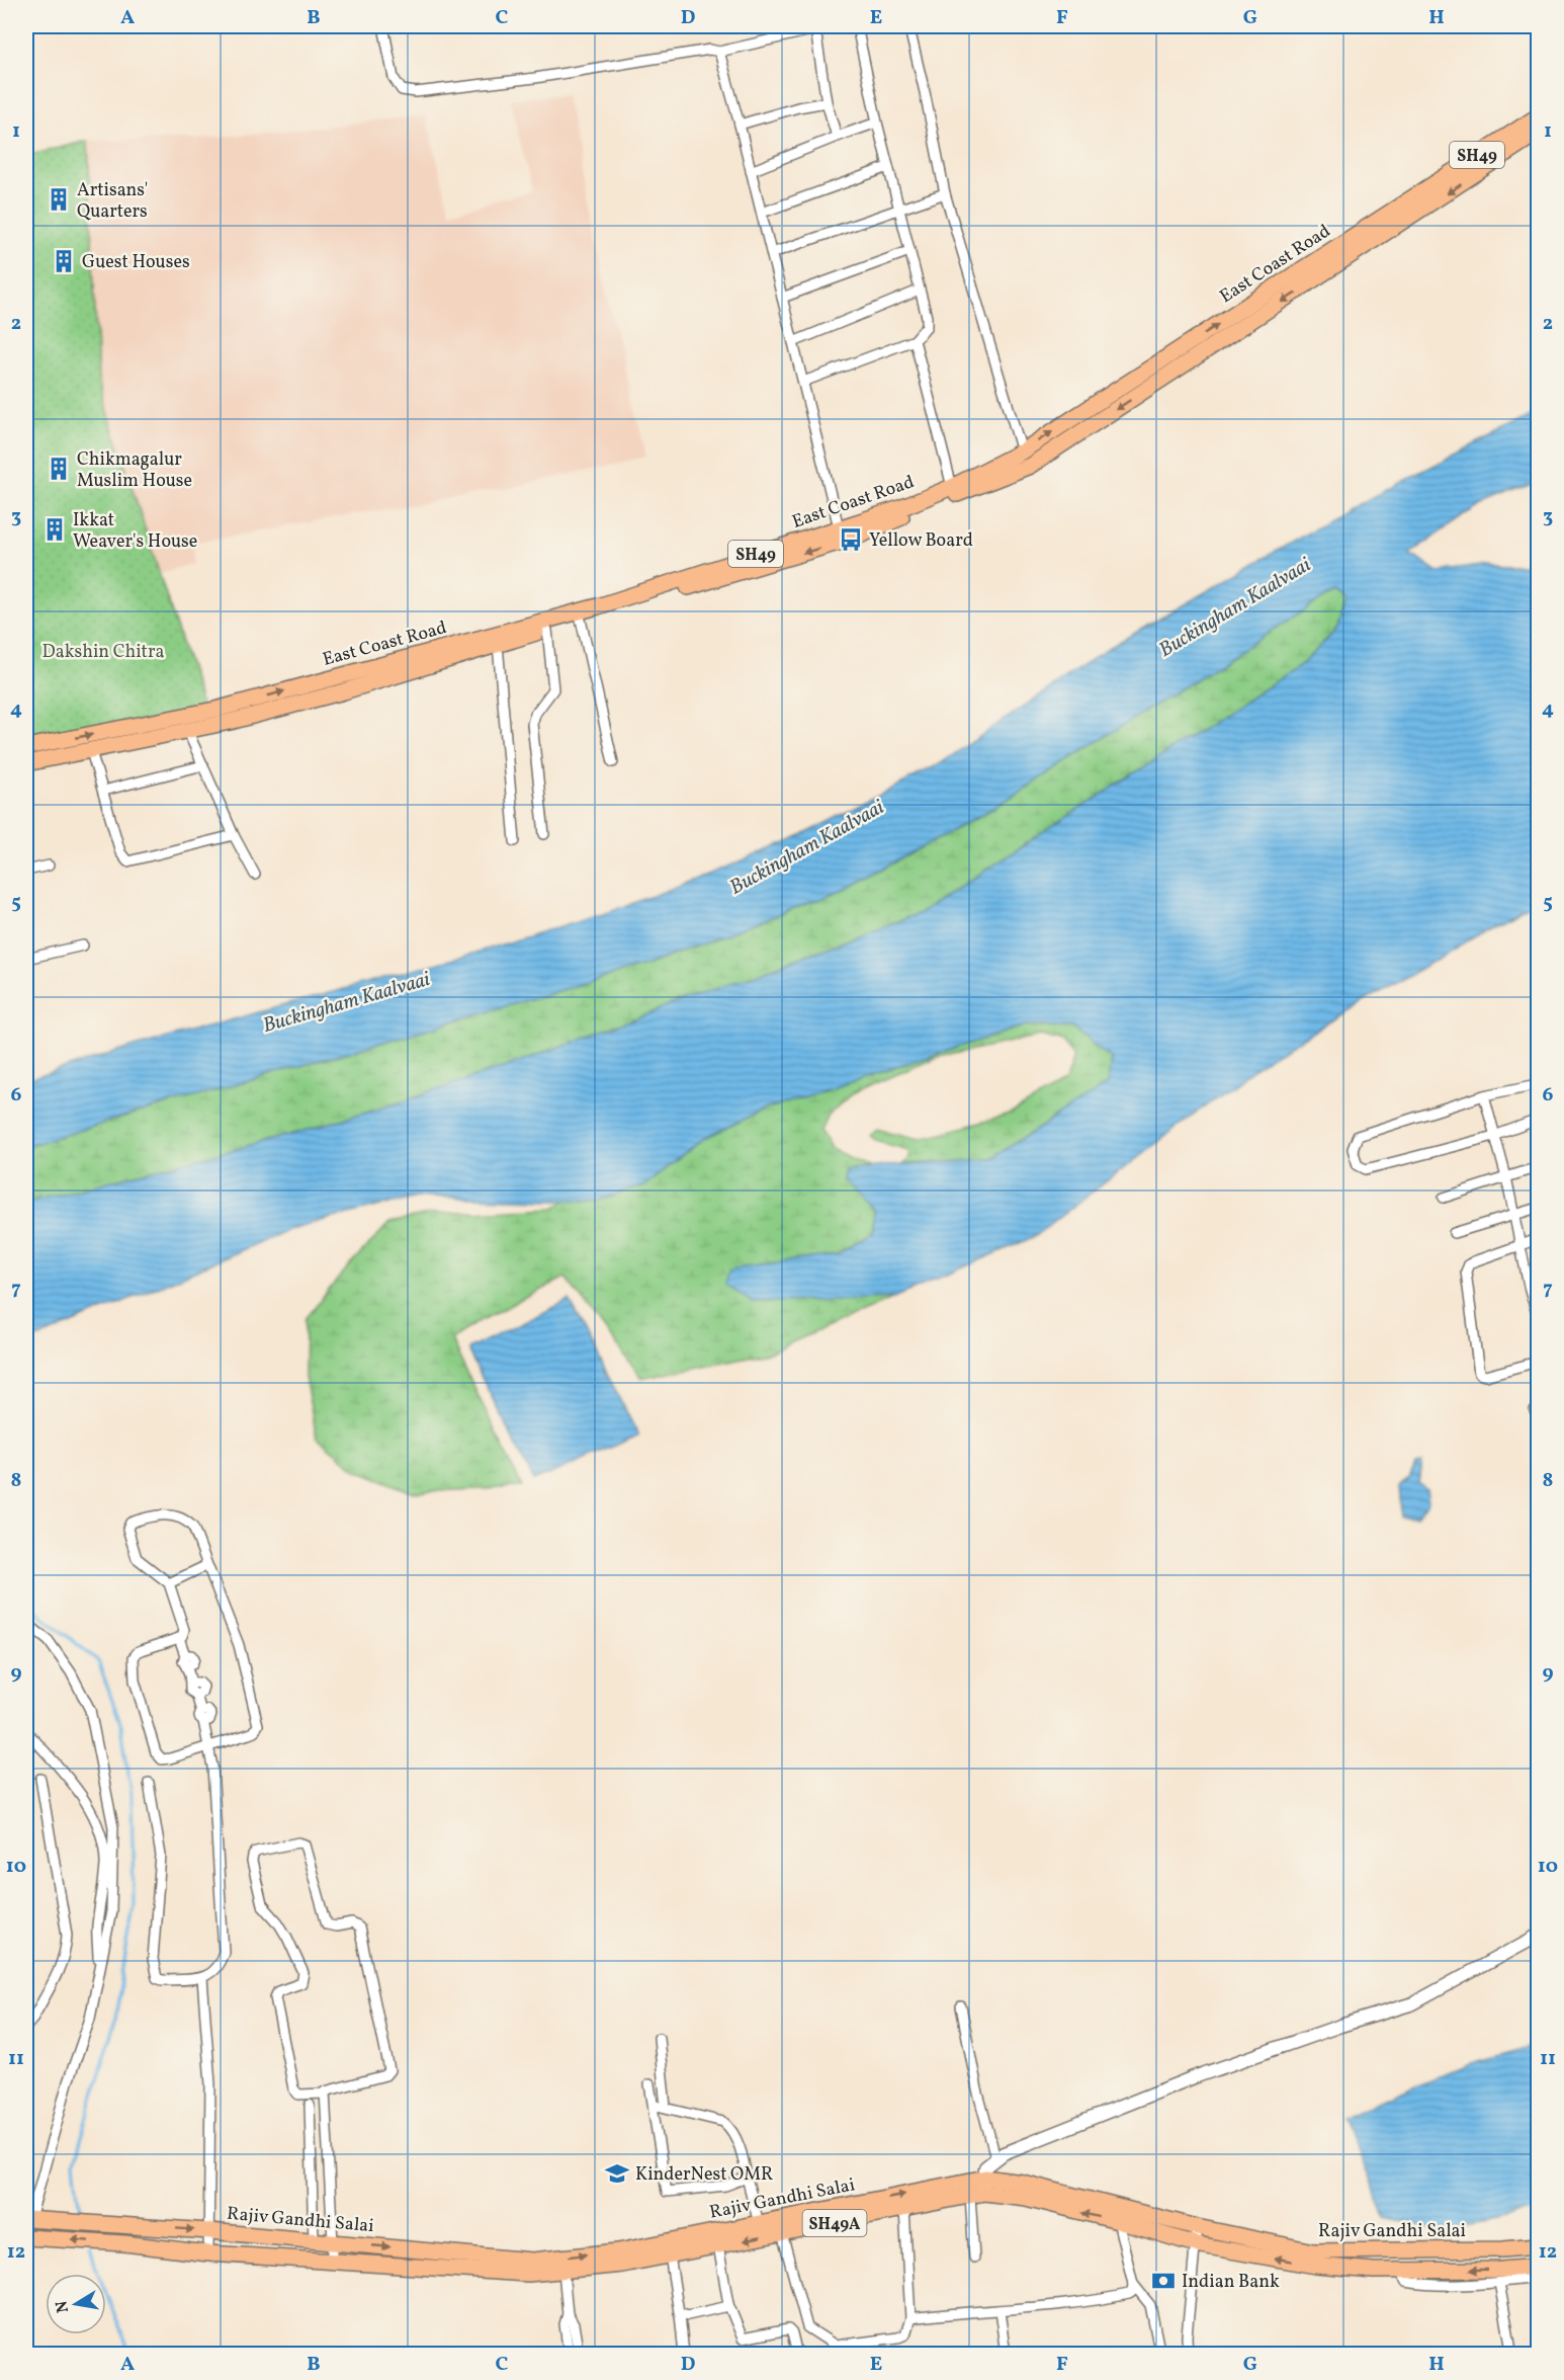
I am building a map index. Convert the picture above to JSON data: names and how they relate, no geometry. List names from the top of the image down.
{
  "streets": {
    "main road": [
      "SH49",
      "East Coast Road",
      "Rajiv Gandhi Salai",
      "SH49A"
    ]
  },
  "water": ["Buckingham Kaalvaai"],
  "parks": ["Dakshin Chitra"],
  "places": {
    "building": [
      "Artisans' Quarters",
      "Guest Houses",
      "Chikmagalur Muslim House",
      "Ikkat Weaver's House"
    ],
    "bus stop": ["Yellow Board"],
    "school or university": ["KinderNest OMR"],
    "bank": ["Indian Bank"]
  },
  "north": "left",
  "grid": {
    "columns": [
      "A",
      "B",
      "C",
      "D",
      "E",
      "F",
      "G",
      "H"
    ],
    "rows": [
      "1",
      "2",
      "3",
      "4",
      "5",
      "6",
      "7",
      "8",
      "9",
      "10",
      "11",
      "12"
    ]
  }
}
